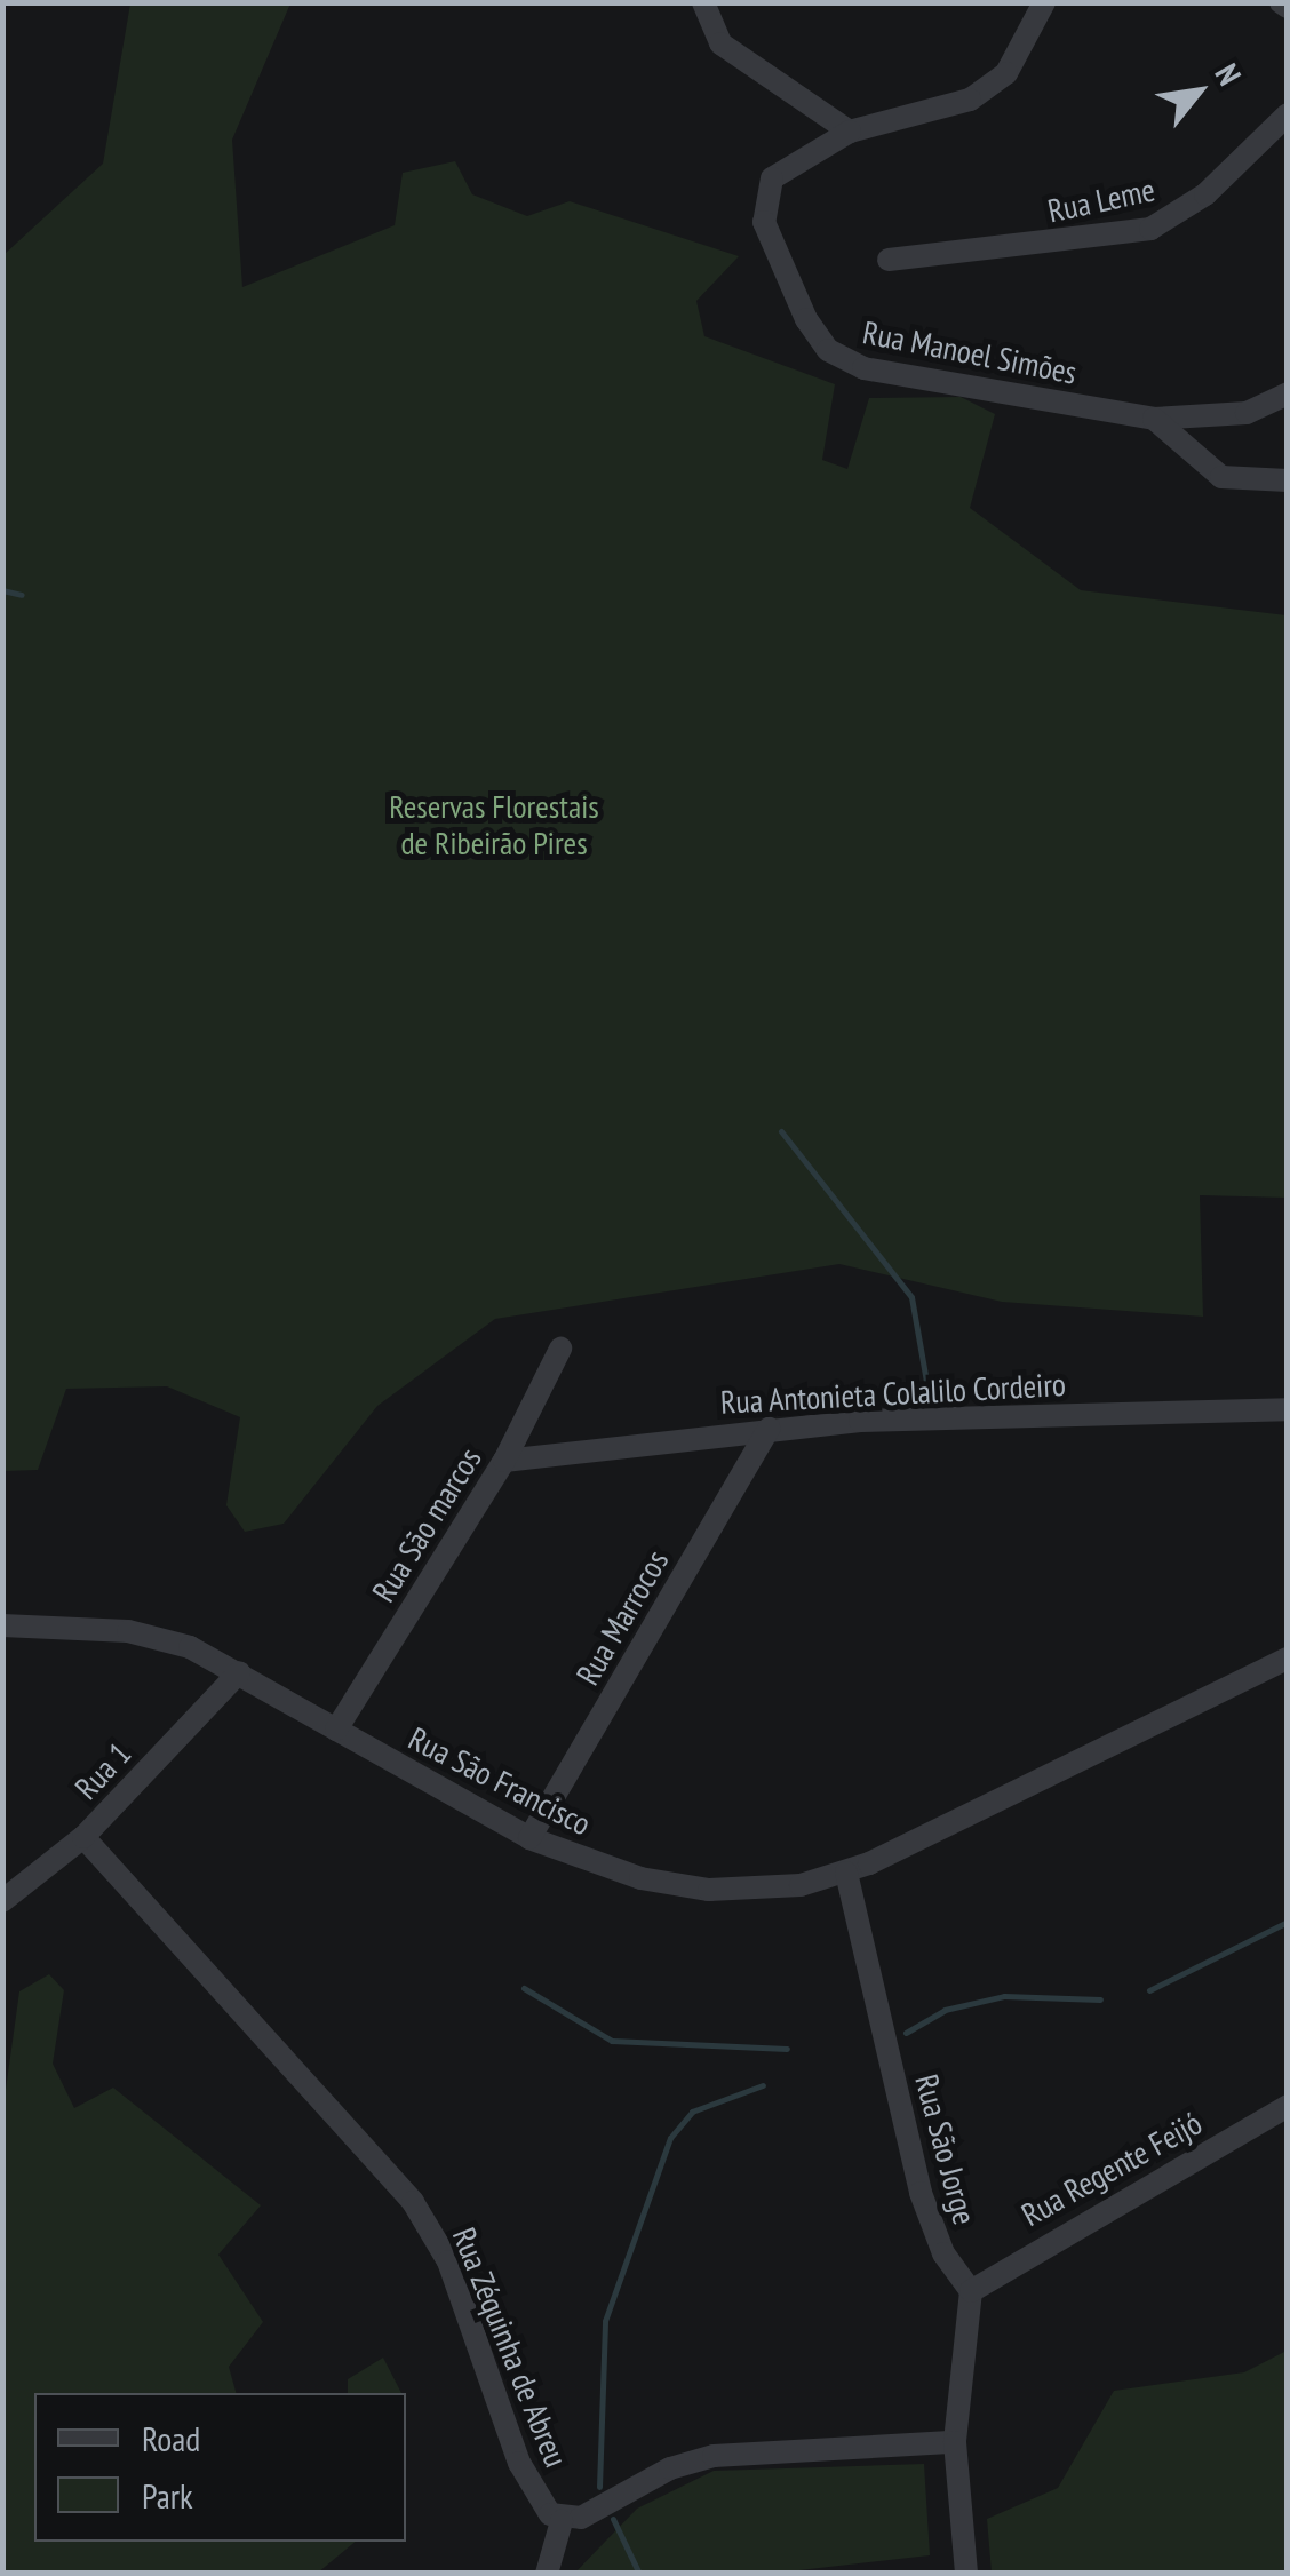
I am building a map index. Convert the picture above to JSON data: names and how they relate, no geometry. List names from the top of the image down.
{
  "streets": {
    "street": [
      "Rua Leme",
      "Rua Manoel Simões",
      "Rua Antonieta Colalilo Cordeiro",
      "Rua São marcos",
      "Rua Marrocos",
      "Rua 1",
      "Rua São Francisco",
      "Rua São Jorge",
      "Rua Regente Feijó",
      "Rua Zéquinha de Abreu"
    ]
  },
  "crossings": [
    ["Rua Antonieta Colalilo Cordeiro", "Rua São marcos"],
    ["Rua Antonieta Colalilo Cordeiro", "Rua Marrocos"],
    ["Rua São marcos", "Rua São Francisco"],
    ["Rua Marrocos", "Rua São Francisco"],
    ["Rua 1", "Rua São Francisco"],
    ["Rua 1", "Rua Zéquinha de Abreu"],
    ["Rua São Francisco", "Rua São Jorge"],
    ["Rua São Jorge", "Rua Regente Feijó"]
  ],
  "parks": ["Reservas Florestais de Ribeirão Pires"],
  "legend": ["Road", "Park"],
  "north": "top right"
}
